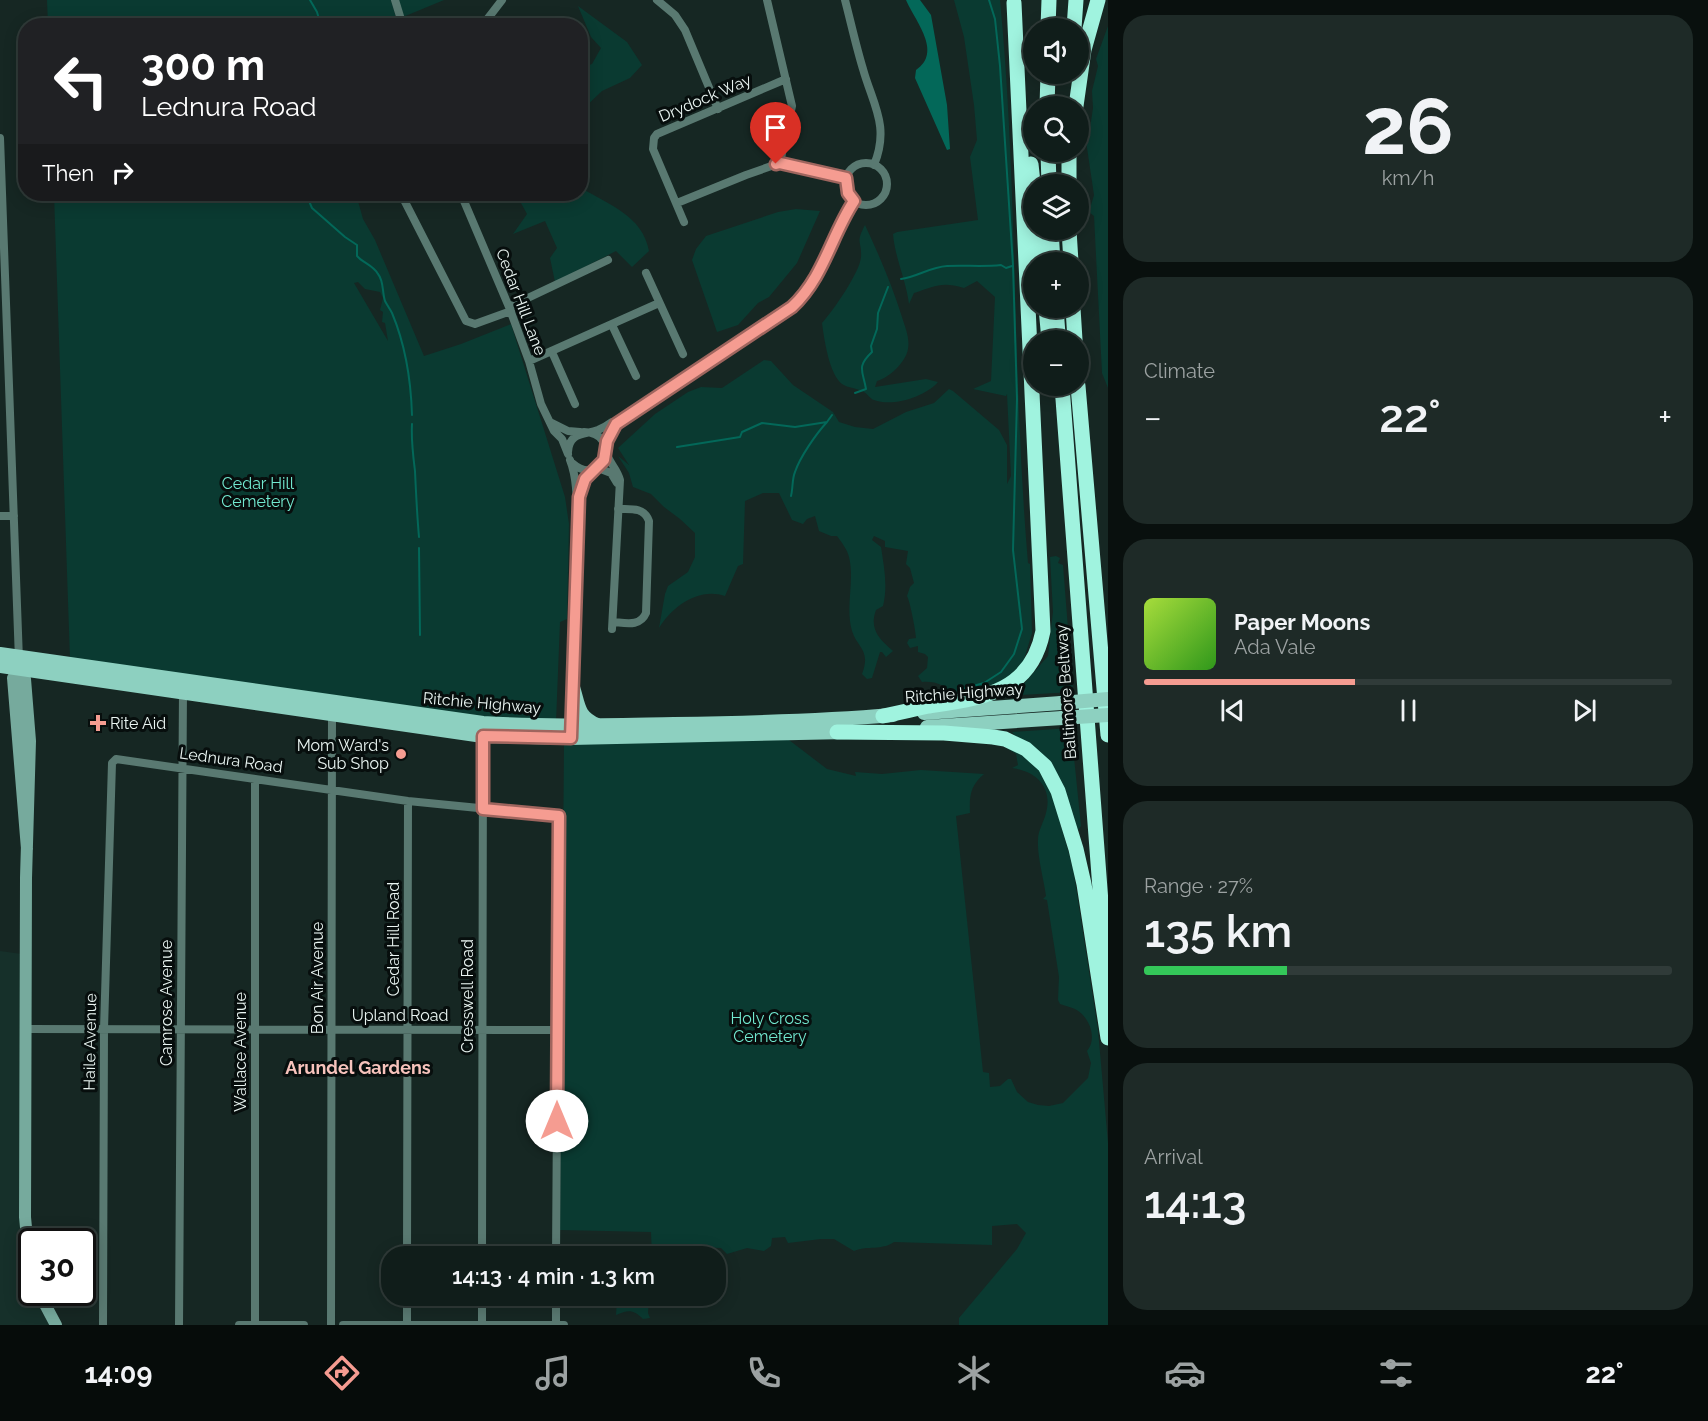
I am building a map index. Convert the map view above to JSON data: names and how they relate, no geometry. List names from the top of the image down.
{
  "streets": {
    "highway": ["Baltimore Beltway"],
    "main road": ["Ritchie Highway"],
    "street": [
      "Drydock Way",
      "Cedar Hill Lane",
      "Lednura Road",
      "Cedar Hill Road",
      "Bon Air Avenue",
      "Cresswell Road",
      "Camrose Avenue",
      "Upland Road",
      "Haile Avenue",
      "Wallace Avenue"
    ]
  },
  "crossings": [
    ["Ritchie Highway", "Bon Air Avenue"],
    ["Ritchie Highway", "Cresswell Road"],
    ["Ritchie Highway", "Camrose Avenue"],
    ["Lednura Road", "Cedar Hill Road"],
    ["Lednura Road", "Bon Air Avenue"],
    ["Lednura Road", "Cresswell Road"],
    ["Lednura Road", "Camrose Avenue"],
    ["Lednura Road", "Upland Road"],
    ["Lednura Road", "Haile Avenue"],
    ["Lednura Road", "Wallace Avenue"],
    ["Cedar Hill Road", "Upland Road"],
    ["Bon Air Avenue", "Upland Road"],
    ["Cresswell Road", "Upland Road"],
    ["Camrose Avenue", "Upland Road"],
    ["Upland Road", "Haile Avenue"],
    ["Upland Road", "Wallace Avenue"]
  ],
  "districts": ["Arundel Gardens"],
  "parks": ["Cedar Hill Cemetery", "Holy Cross Cemetery"],
  "places": {
    "health": ["Rite Aid"],
    "other": ["Mom Ward's Sub Shop"]
  },
  "page": {
    "tile": [
      ["26", "km/h"],
      "Climate",
      ["Range · 27%", "135 km"],
      ["Arrival", "14:13"]
    ],
    "map_buttons": ["+", "−"],
    "turn": ["300 m", "Lednura Road"],
    "then": "Then",
    "heat": ["−", "22°", "+"],
    "song": ["Paper Moons", "Ada Vale"],
    "limit": "30",
    "trip": "14:13 · 4 min · 1.3 km",
    "tabs": ["14:09", "22°"]
  }
}
